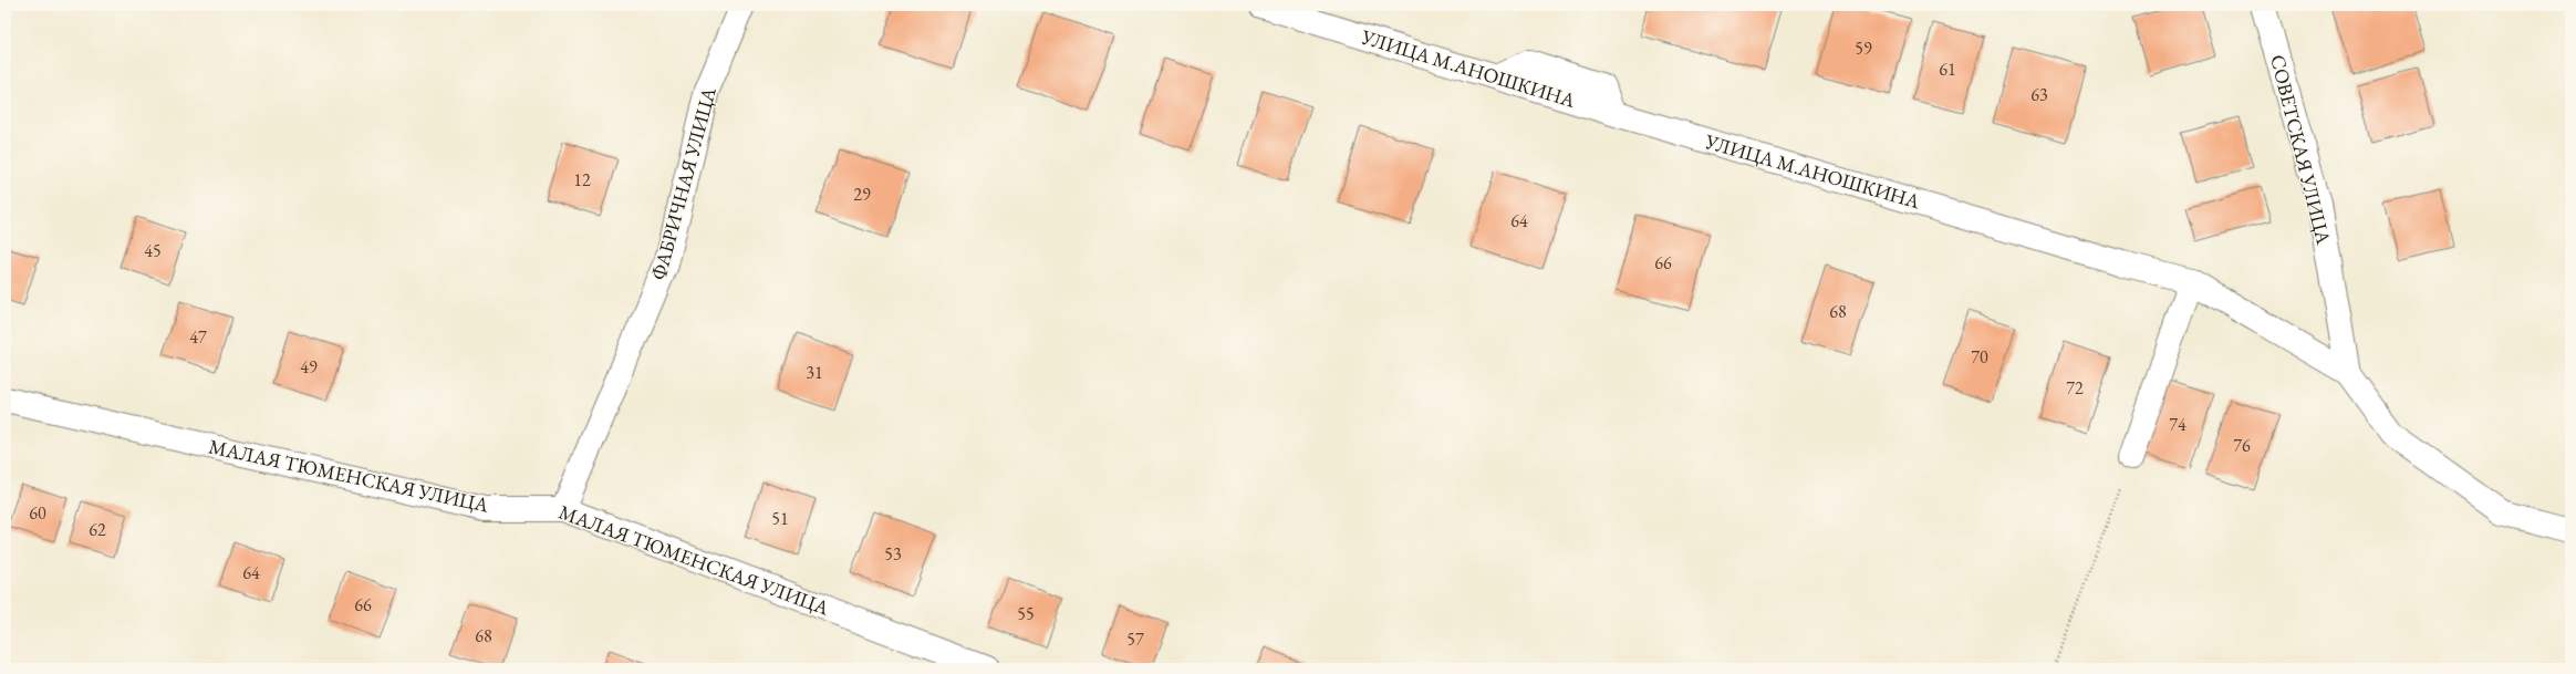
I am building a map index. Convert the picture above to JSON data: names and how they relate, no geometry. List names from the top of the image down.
{
  "streets": {
    "street": [
      "УЛИЦА М.АНОШКИНА",
      "СОВЕТСКАЯ УЛИЦА",
      "ФАБРИЧНАЯ УЛИЦА",
      "МАЛАЯ ТЮМЕНСКАЯ УЛИЦА"
    ]
  },
  "crossings": [
    ["УЛИЦА М.АНОШКИНА", "СОВЕТСКАЯ УЛИЦА"],
    ["ФАБРИЧНАЯ УЛИЦА", "МАЛАЯ ТЮМЕНСКАЯ УЛИЦА"]
  ],
  "house_numbers": [
    "59",
    "61",
    "63",
    "12",
    "29",
    "64",
    "45",
    "66",
    "68",
    "47",
    "70",
    "49",
    "31",
    "72",
    "74",
    "76",
    "60",
    "51",
    "62",
    "53",
    "64",
    "66",
    "55",
    "68",
    "57"
  ]
}
